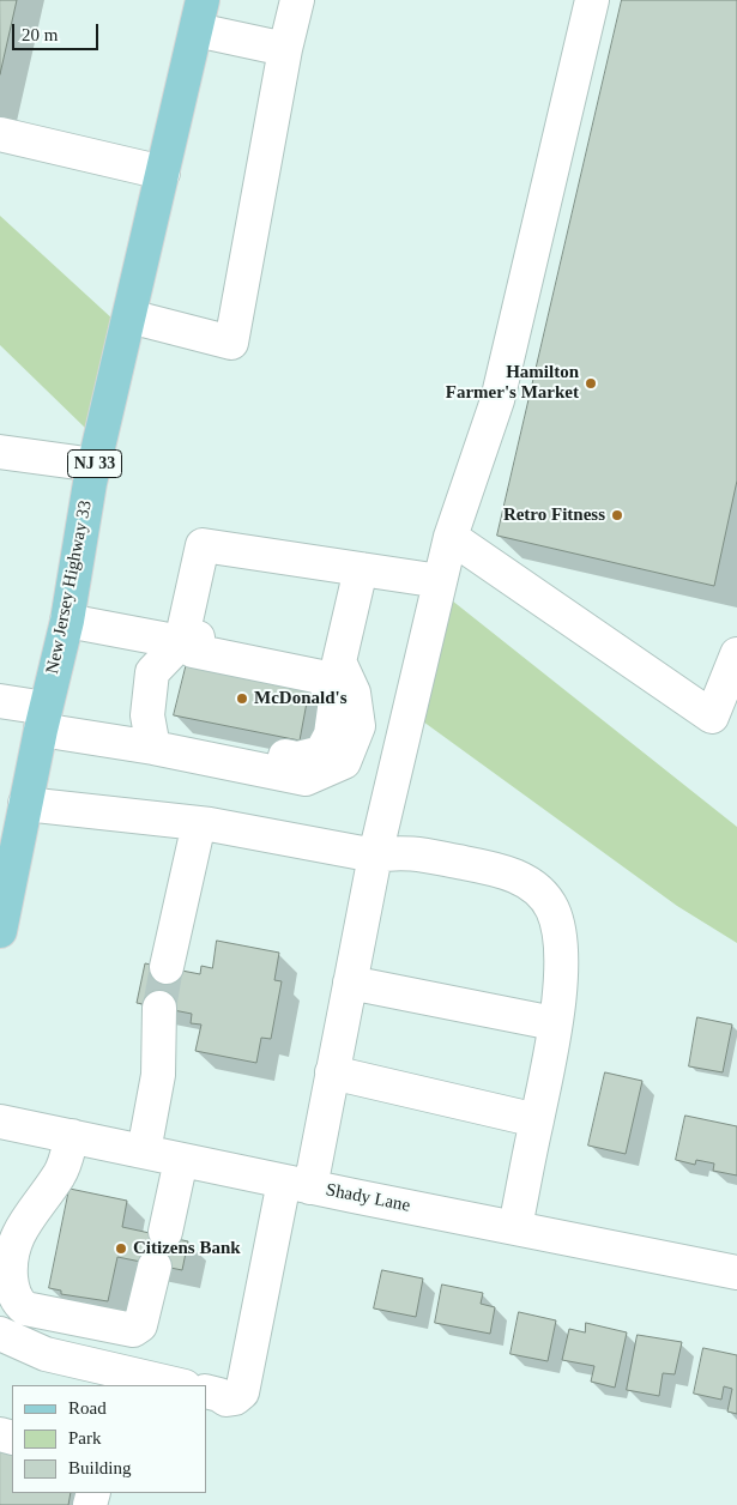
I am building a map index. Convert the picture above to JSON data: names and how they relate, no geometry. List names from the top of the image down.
{
  "streets": {
    "main road": ["NJ 33", "New Jersey Highway 33"],
    "street": ["Shady Lane"]
  },
  "places": [
    "Hamilton Farmer's Market",
    "Retro Fitness",
    "McDonald's",
    "Citizens Bank"
  ],
  "legend": ["Road", "Park", "Building"],
  "scale_bar": "20 m"
}
